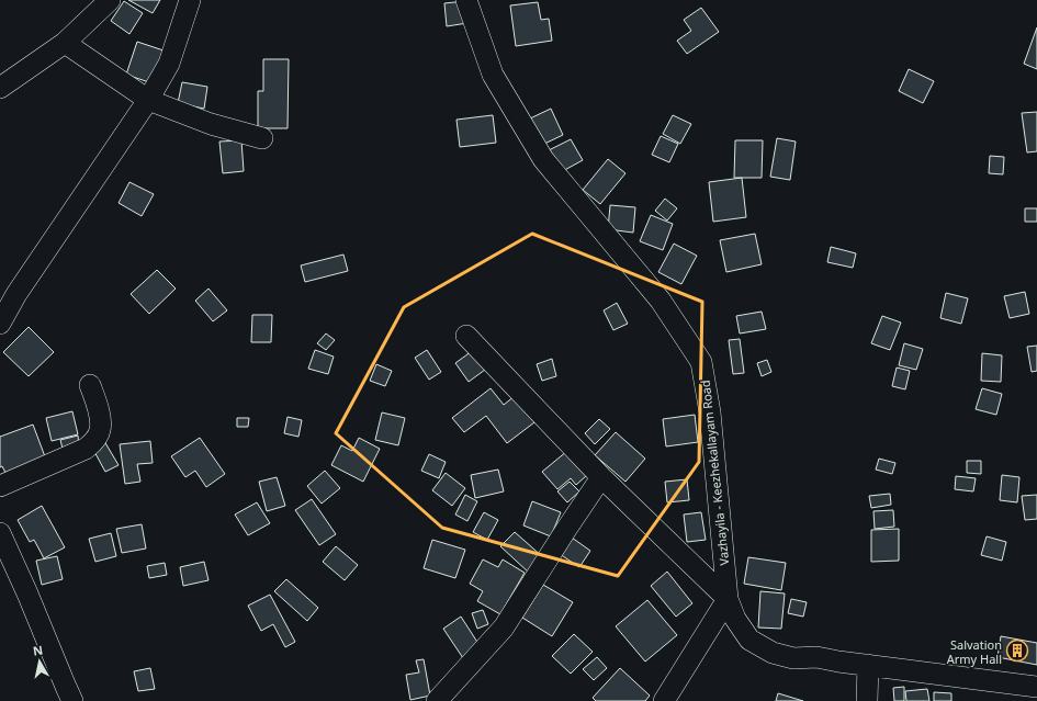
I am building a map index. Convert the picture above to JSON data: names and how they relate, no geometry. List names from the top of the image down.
{
  "streets": {
    "street": ["Vazhayila - Keezhekallayam Road"]
  },
  "places": {
    "building": ["Salvation Army Hall"]
  },
  "north": "top"
}
